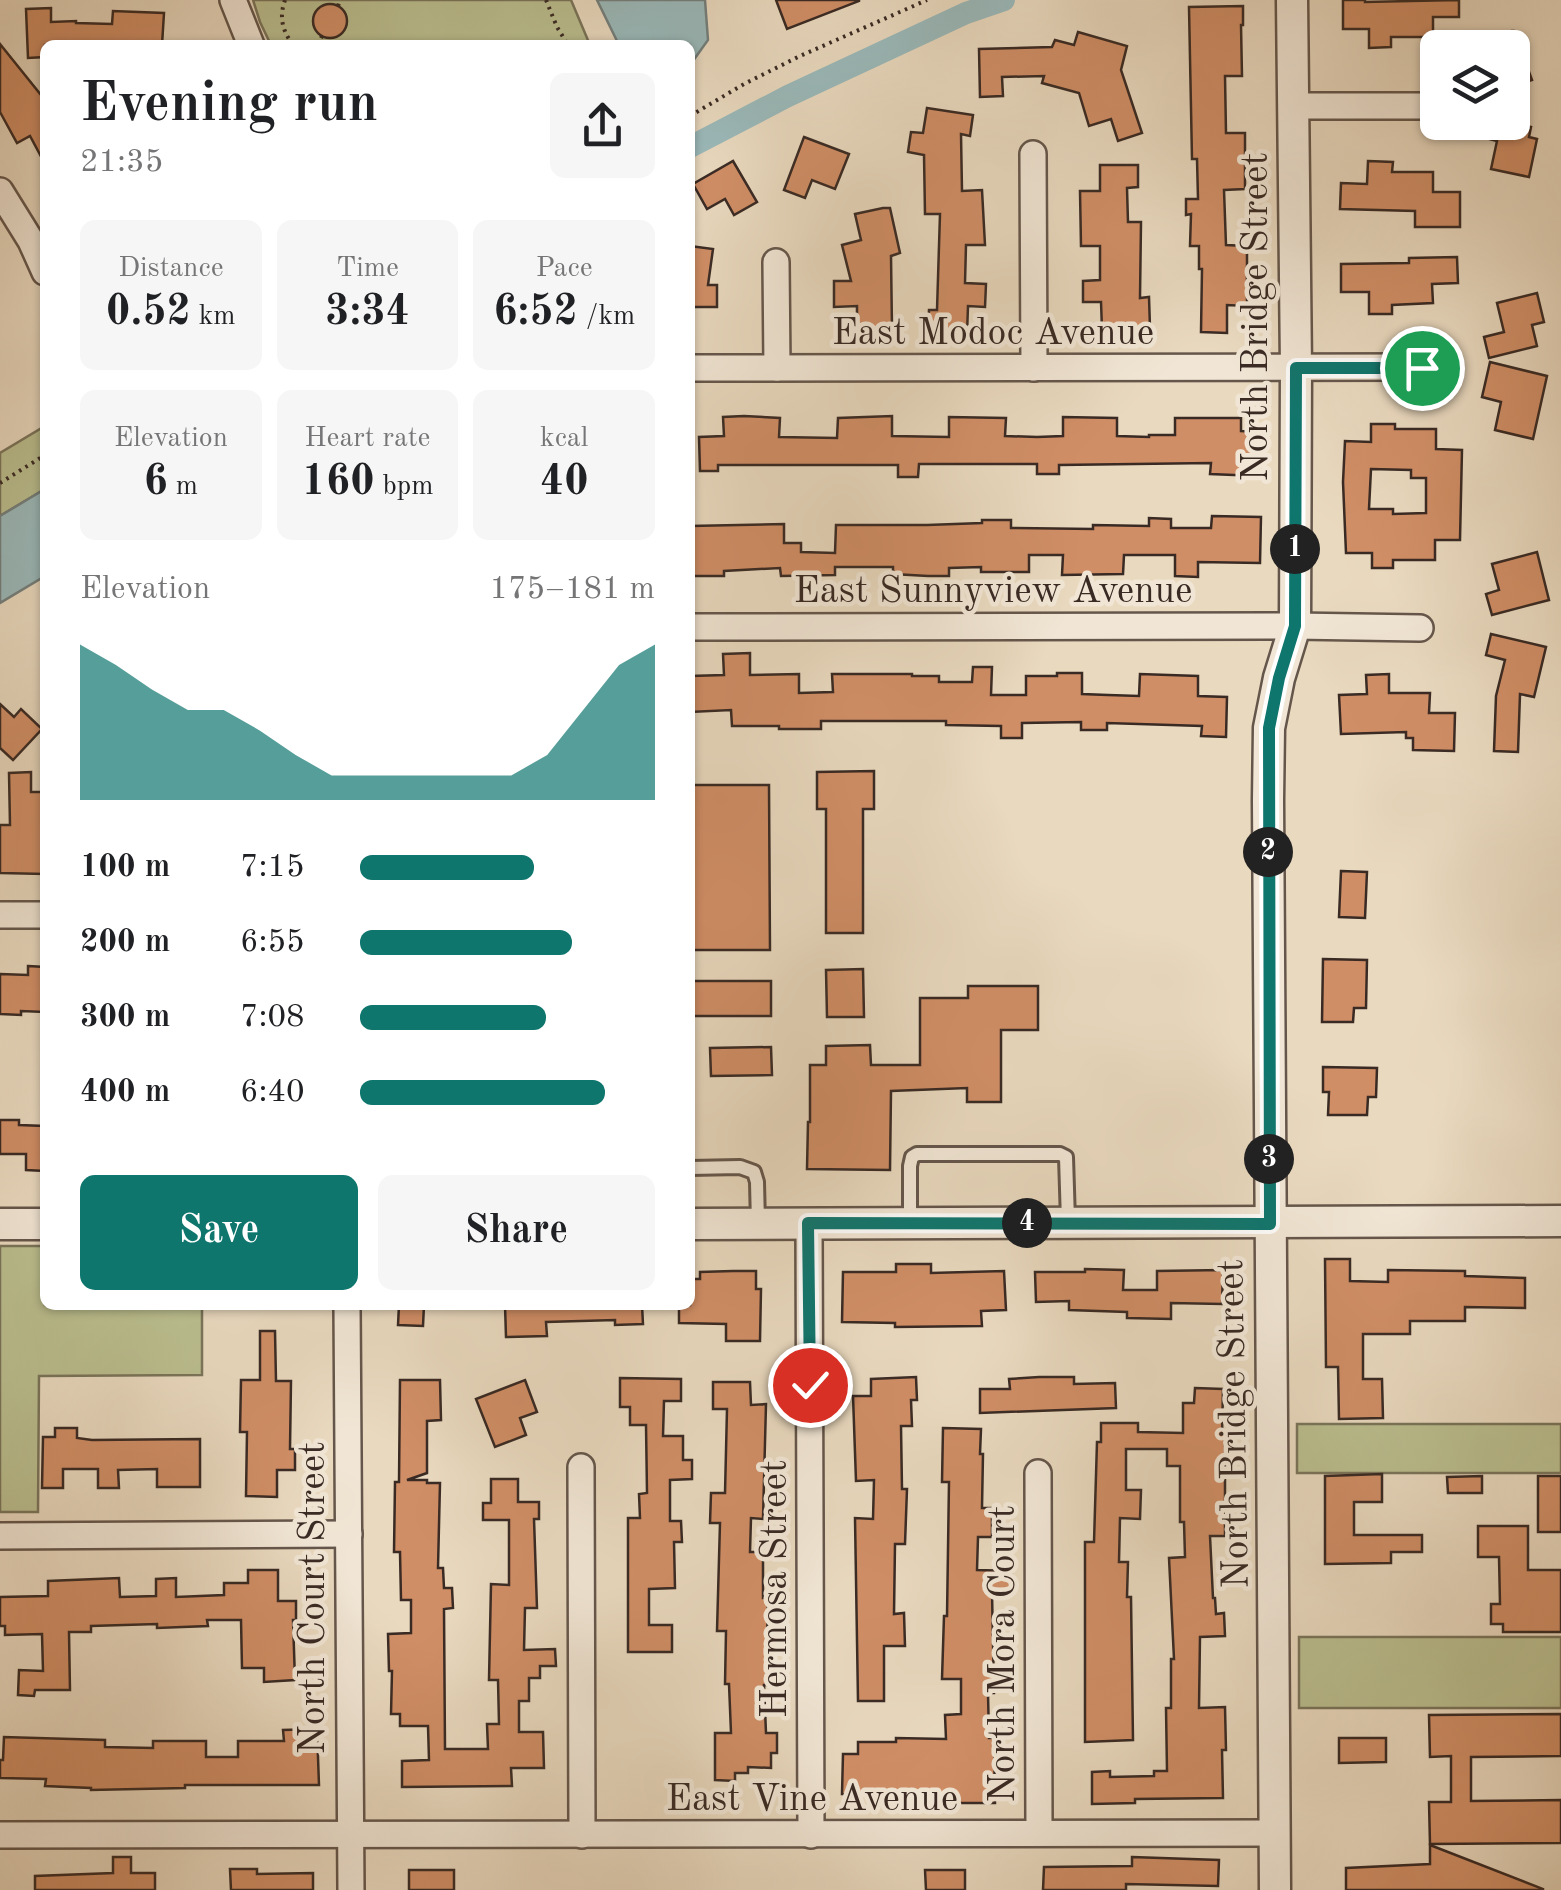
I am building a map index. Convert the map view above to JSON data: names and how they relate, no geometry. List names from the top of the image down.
{
  "streets": {
    "street": [
      "North Bridge Street",
      "East Modoc Avenue",
      "East Sunnyview Avenue",
      "Hermosa Street",
      "North Court Street",
      "North Mora Court",
      "East Vine Avenue"
    ]
  },
  "crossings": [
    ["North Bridge Street", "East Modoc Avenue"],
    ["North Bridge Street", "East Sunnyview Avenue"],
    ["North Bridge Street", "East Vine Avenue"],
    ["Hermosa Street", "East Vine Avenue"],
    ["North Court Street", "East Vine Avenue"],
    ["North Mora Court", "East Vine Avenue"]
  ],
  "page": {
    "heading": ["Evening run", "21:35"],
    "stats": [
      ["Distance", "0.52 km"],
      ["Time", "3:34"],
      ["Pace", "6:52 /km"],
      ["Elevation", "6 m"],
      ["Heart rate", "160 bpm"],
      ["kcal", "40"]
    ],
    "pins": [
      "1",
      "2",
      "3",
      "4"
    ],
    "chart": ["Elevation", "175–181 m"],
    "list": [
      {
        "name": "100 m",
        "note": "7:15"
      },
      {
        "name": "200 m",
        "note": "6:55"
      },
      {
        "name": "300 m",
        "note": "7:08"
      },
      {
        "name": "400 m",
        "note": "6:40"
      }
    ],
    "buttons": ["Save", "Share"]
  }
}
